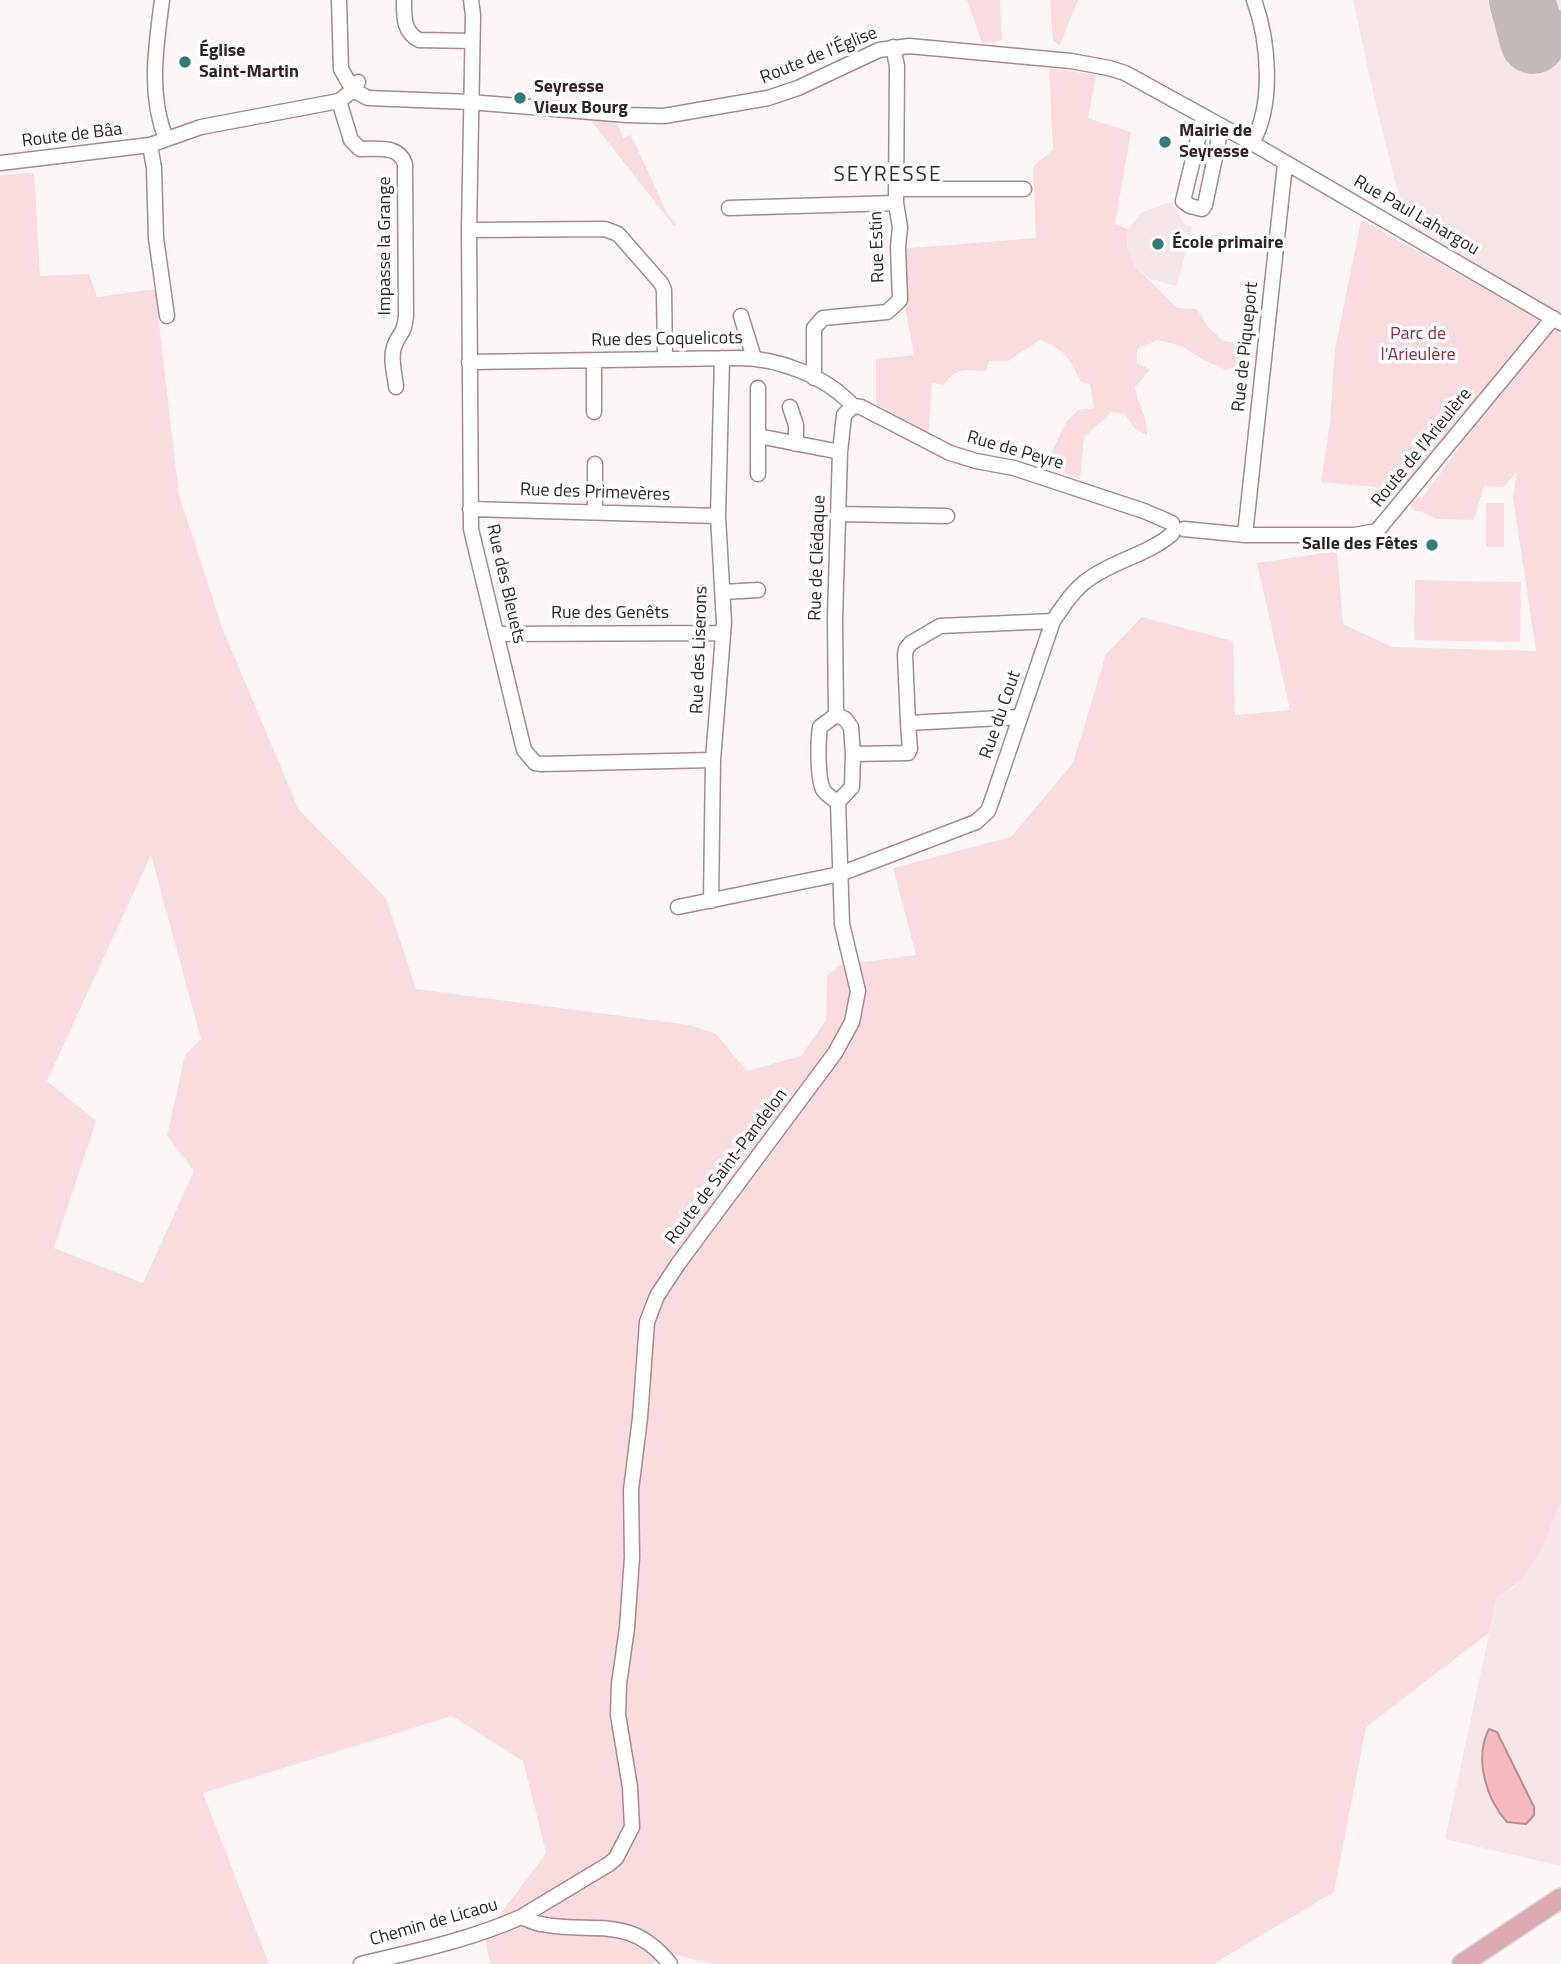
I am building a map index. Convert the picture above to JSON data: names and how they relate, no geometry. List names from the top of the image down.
{
  "streets": {
    "street": [
      "Route de l'Église",
      "Route de Bâa",
      "Rue Paul Lahargou",
      "Impasse la Grange",
      "Rue Estin",
      "Rue des Coquelicots",
      "Rue de Piqueport",
      "Route de l'Arieulère",
      "Rue de Peyre",
      "Rue des Primevères",
      "Rue de Clédaque",
      "Rue des Bleuets",
      "Rue des Genêts",
      "Rue des Liserons",
      "Rue du Cout",
      "Route de Saint-Pandelon",
      "Chemin de Licaou"
    ]
  },
  "crossings": [
    ["Route de l'Église", "Rue Paul Lahargou"],
    ["Route de l'Église", "Rue Estin"],
    ["Route de l'Église", "Rue des Bleuets"],
    ["Rue Paul Lahargou", "Rue de Piqueport"],
    ["Rue Paul Lahargou", "Route de l'Arieulère"],
    ["Rue Estin", "Rue des Coquelicots"],
    ["Rue des Coquelicots", "Rue de Peyre"],
    ["Rue des Coquelicots", "Rue de Clédaque"],
    ["Rue des Coquelicots", "Rue des Bleuets"],
    ["Rue des Coquelicots", "Rue des Liserons"],
    ["Rue de Piqueport", "Route de l'Arieulère"],
    ["Rue de Piqueport", "Rue de Peyre"],
    ["Route de l'Arieulère", "Rue de Peyre"],
    ["Rue de Peyre", "Rue de Clédaque"],
    ["Rue de Peyre", "Rue du Cout"],
    ["Rue des Primevères", "Rue des Bleuets"],
    ["Rue des Primevères", "Rue des Liserons"],
    ["Rue des Bleuets", "Rue des Genêts"],
    ["Rue des Bleuets", "Rue des Liserons"],
    ["Rue des Genêts", "Rue des Liserons"],
    ["Rue des Liserons", "Rue du Cout"],
    ["Rue du Cout", "Route de Saint-Pandelon"],
    ["Route de Saint-Pandelon", "Chemin de Licaou"]
  ],
  "districts": ["SEYRESSE"],
  "parks": ["Parc de l'Arieulère"],
  "places": [
    "Église Saint-Martin",
    "Seyresse Vieux Bourg",
    "Mairie de Seyresse",
    "École primaire",
    "Salle des Fêtes"
  ]
}
